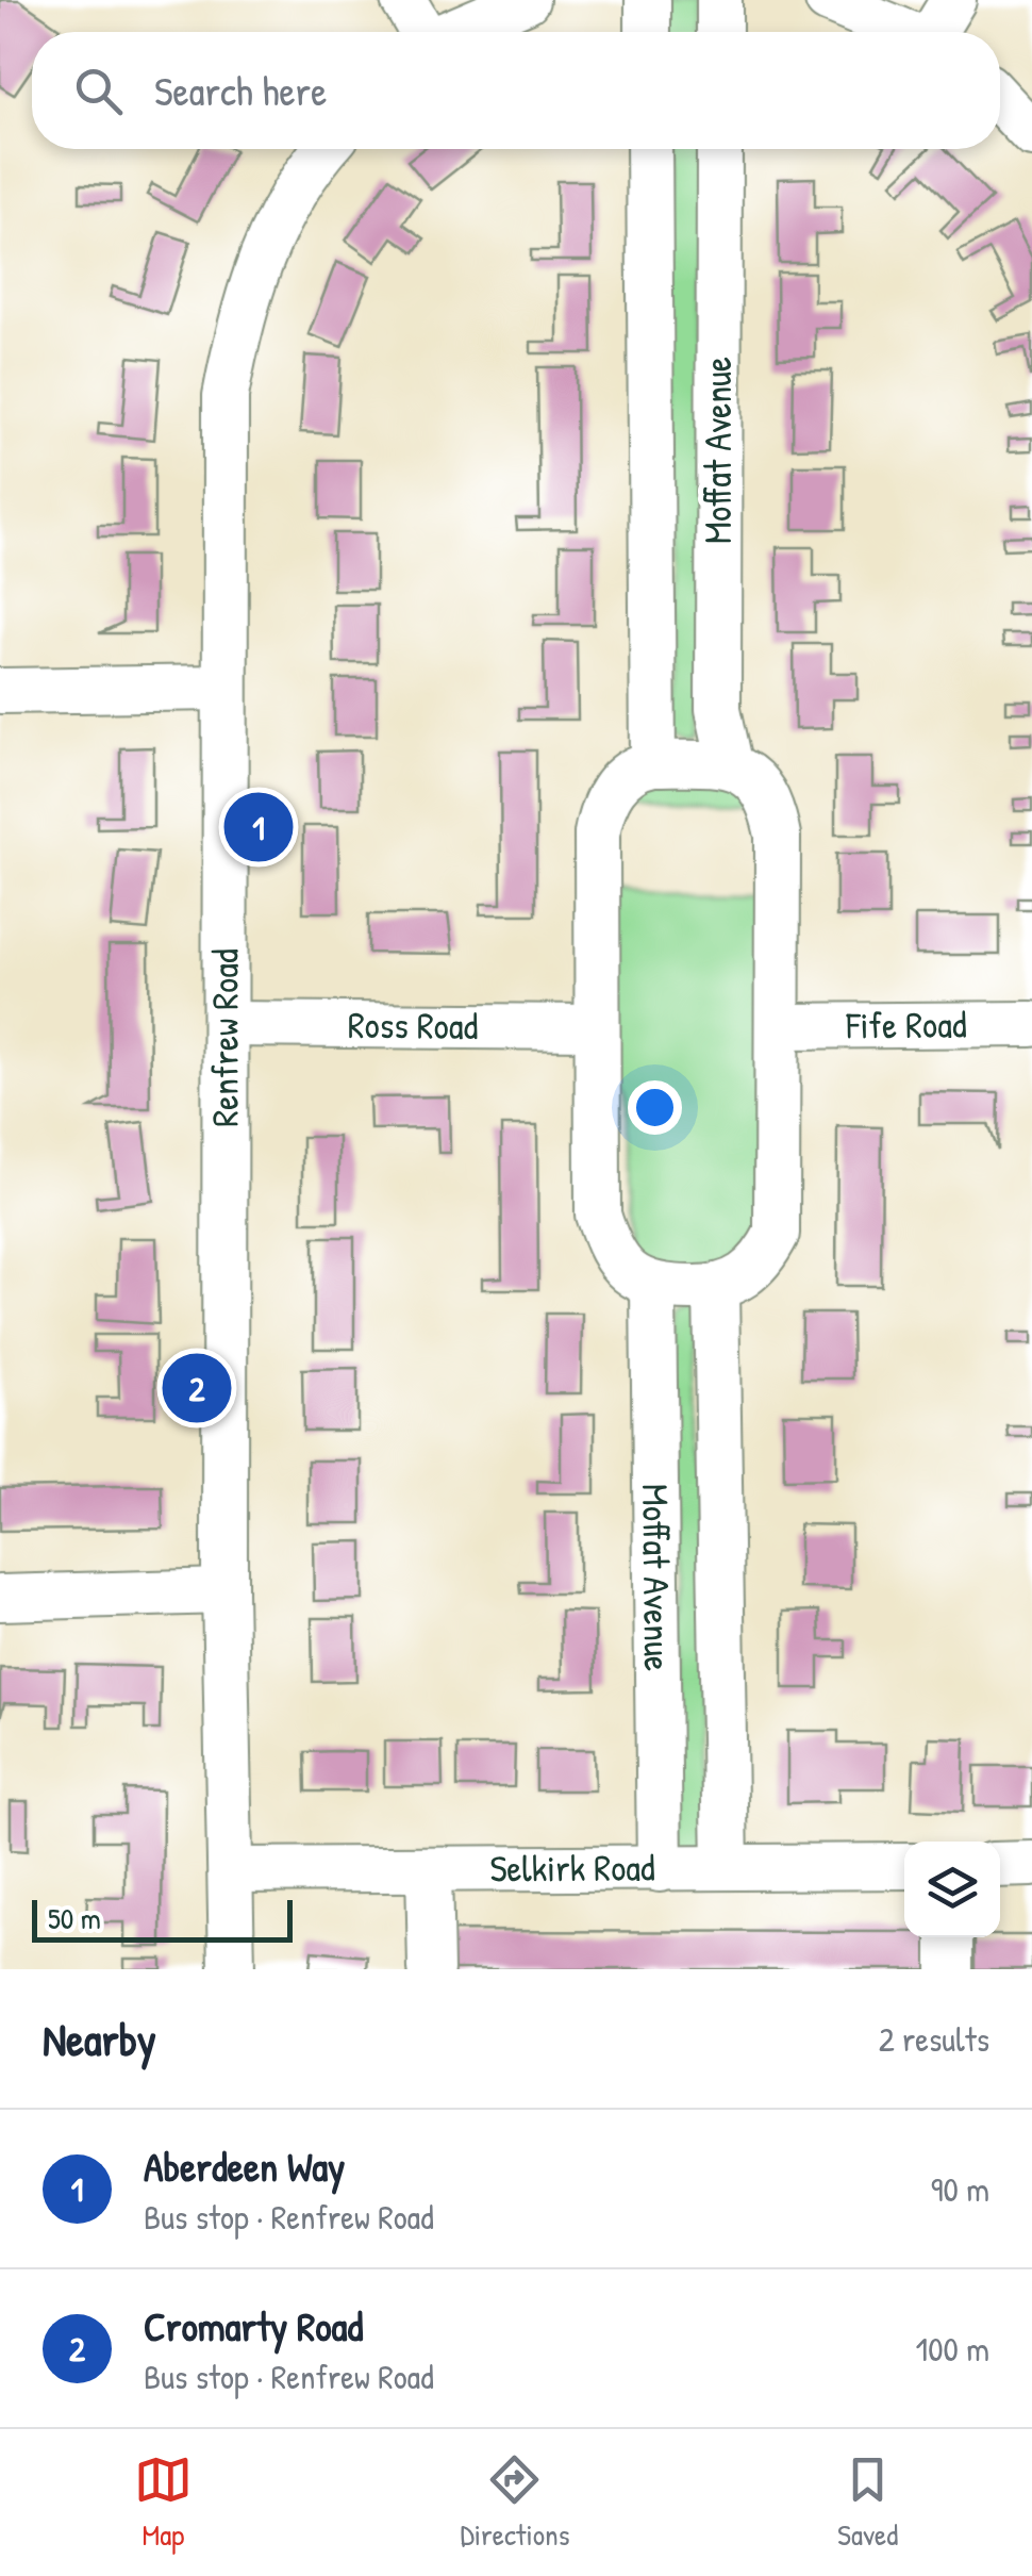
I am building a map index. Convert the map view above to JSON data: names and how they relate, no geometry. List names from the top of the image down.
{
  "streets": {
    "street": [
      "Moffat Avenue",
      "Ross Road",
      "Fife Road",
      "Renfrew Road",
      "Selkirk Road"
    ]
  },
  "crossings": [
    ["Moffat Avenue", "Selkirk Road"],
    ["Ross Road", "Renfrew Road"],
    ["Renfrew Road", "Selkirk Road"]
  ],
  "scale_bar": "50 m",
  "page": {
    "search": "Search here",
    "pins": ["1", "2"],
    "scale": "50 m",
    "heading": ["Nearby", "2 results"],
    "list": [
      {
        "mark": "1",
        "name": "Aberdeen Way",
        "note": "Bus stop · Renfrew Road",
        "value": "90 m"
      },
      {
        "mark": "2",
        "name": "Cromarty Road",
        "note": "Bus stop · Renfrew Road",
        "value": "100 m"
      }
    ],
    "nav": ["Map", "Directions", "Saved"]
  }
}
